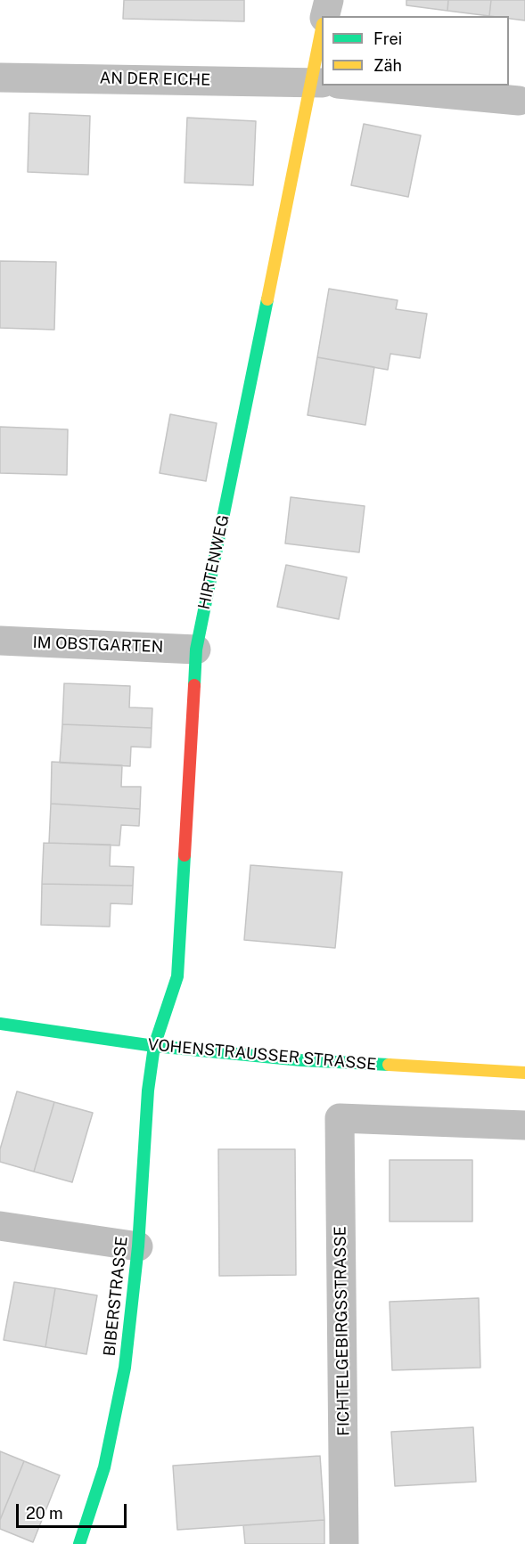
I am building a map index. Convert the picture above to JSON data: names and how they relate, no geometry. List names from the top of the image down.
{
  "streets": {
    "street": [
      "AN DER EICHE",
      "HIRTENWEG",
      "IM OBSTGARTEN",
      "VOHENSTRAUSSER STRASSE",
      "BIBERSTRASSE",
      "FICHTELGEBIRGSSTRASSE"
    ]
  },
  "crossings": [
    ["HIRTENWEG", "IM OBSTGARTEN"],
    ["HIRTENWEG", "VOHENSTRAUSSER STRASSE"],
    ["HIRTENWEG", "BIBERSTRASSE"],
    ["VOHENSTRAUSSER STRASSE", "BIBERSTRASSE"]
  ],
  "legend": ["Frei", "Zäh"],
  "scale_bar": "20 m"
}
